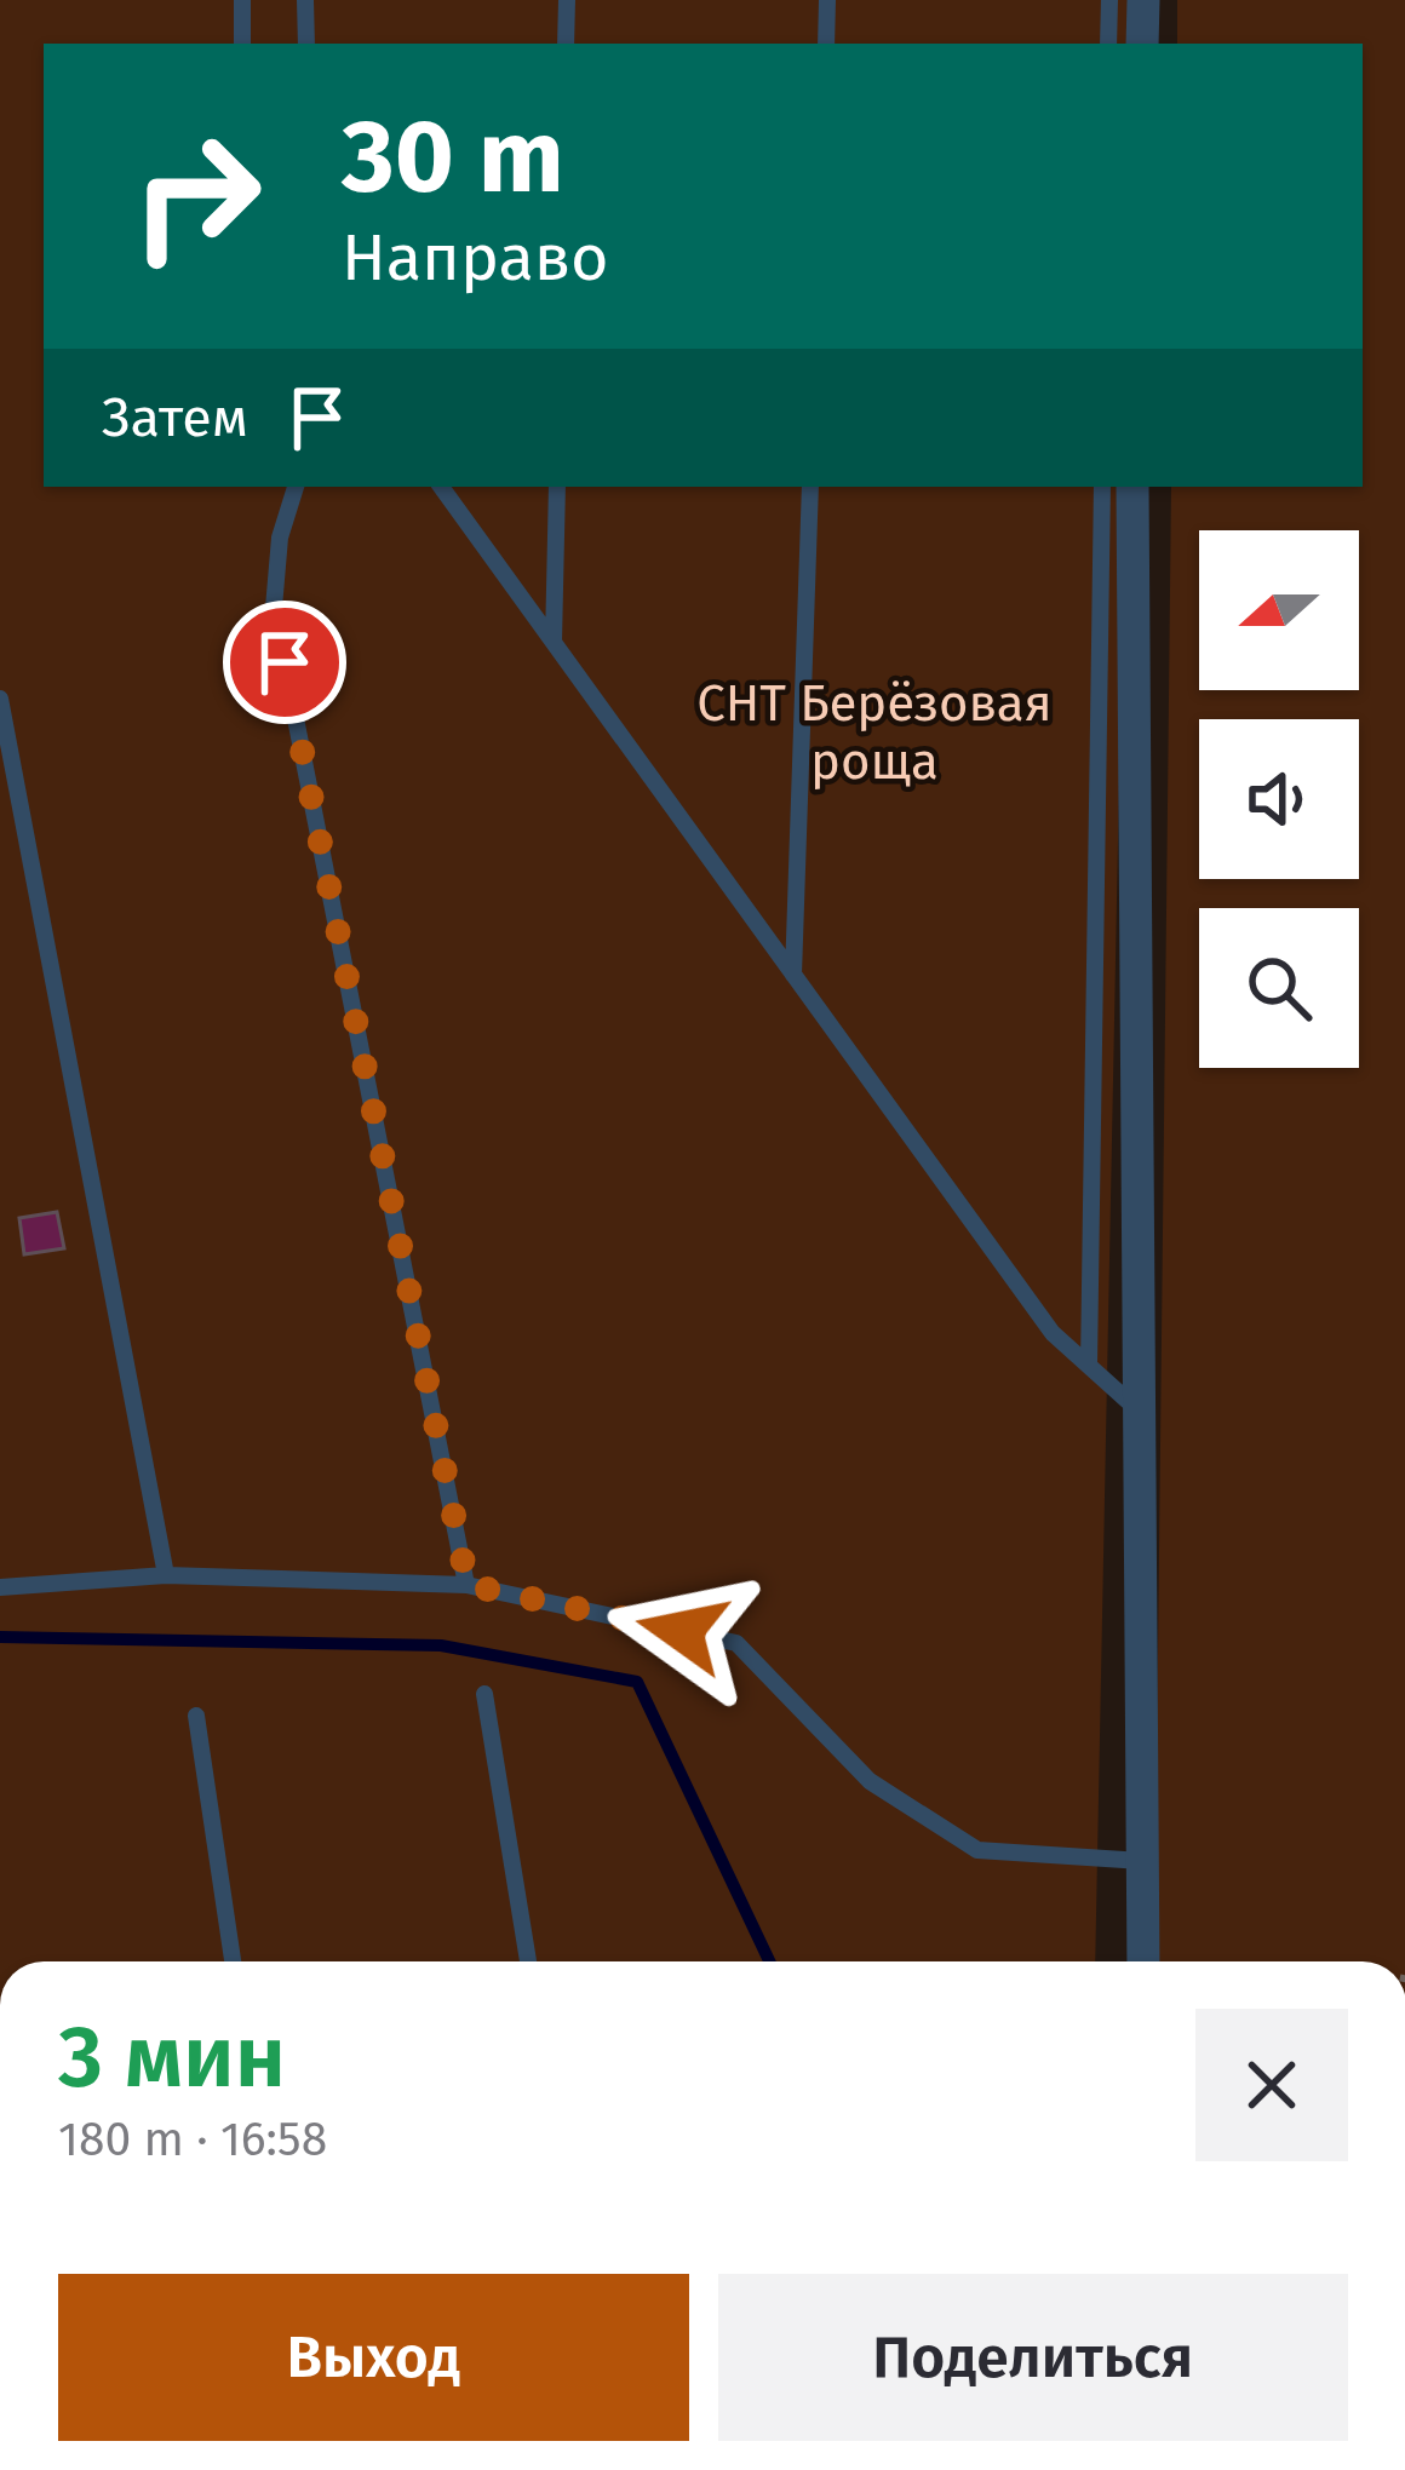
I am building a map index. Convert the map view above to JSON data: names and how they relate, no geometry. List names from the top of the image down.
{
  "parks": ["СНТ Берёзовая роща"],
  "north": "left",
  "page": {
    "turn": ["30 m", "Направо"],
    "then": "Затем",
    "heading": ["3 мин", "180 m · 16:58"],
    "buttons": ["Выход", "Поделиться"]
  }
}
